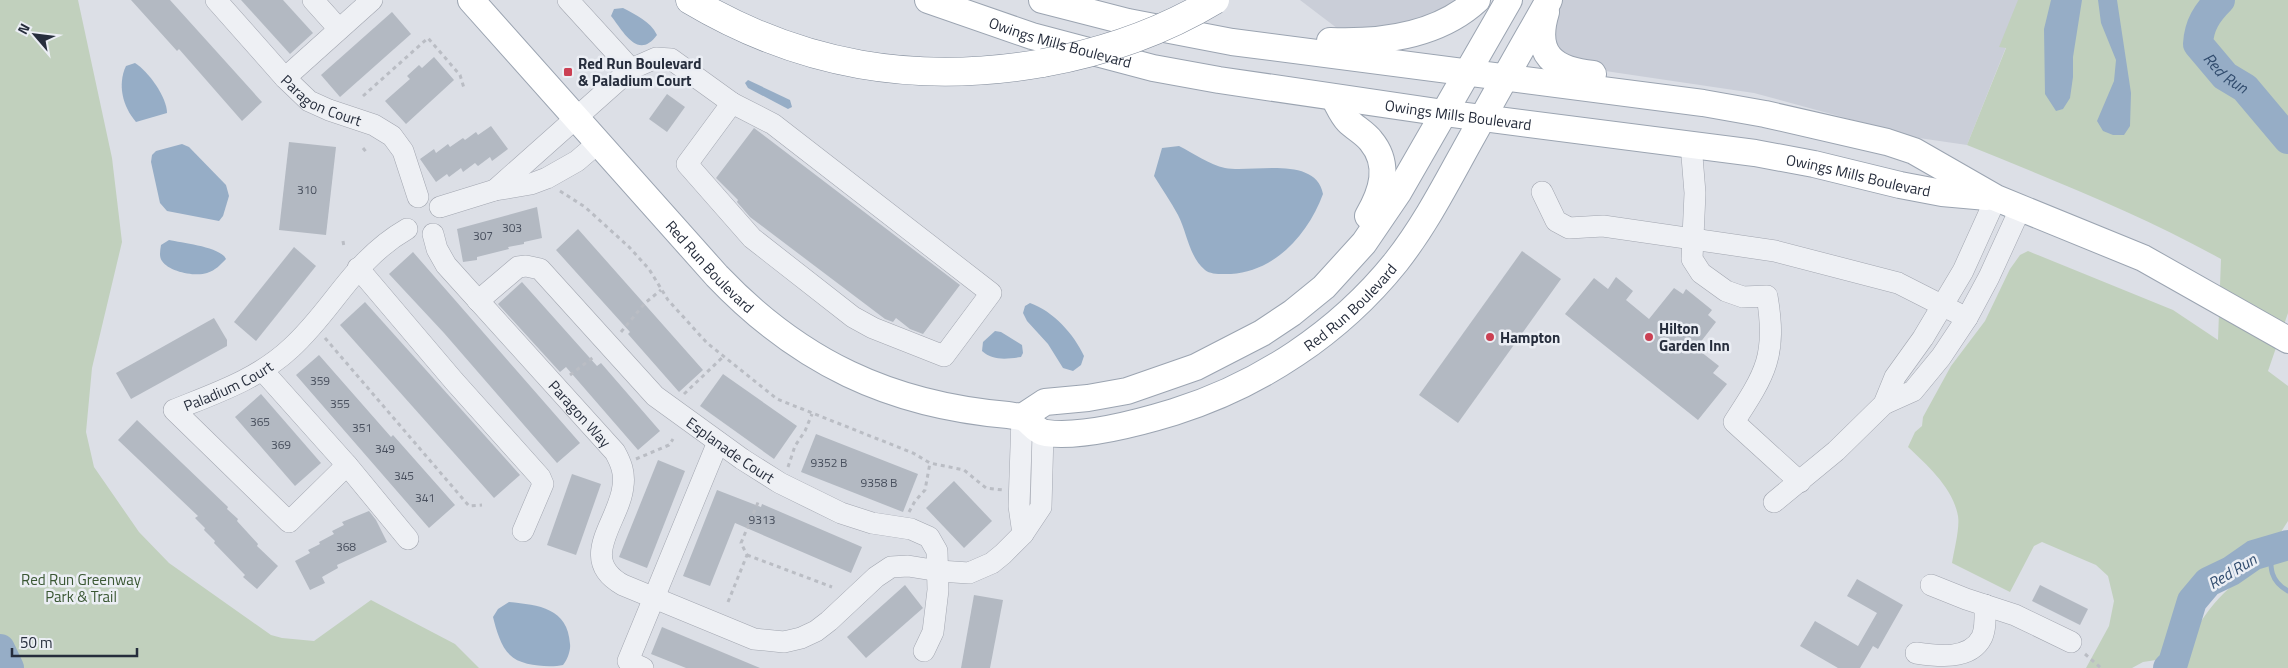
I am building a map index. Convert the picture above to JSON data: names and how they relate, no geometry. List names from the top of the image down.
{
  "streets": {
    "main road": ["Owings Mills Boulevard", "Red Run Boulevard"],
    "street": [
      "Paragon Court",
      "Paladium Court",
      "Paragon Way",
      "Esplanade Court"
    ]
  },
  "crossings": [
    ["Owings Mills Boulevard", "Red Run Boulevard"],
    ["Paragon Court", "Paladium Court"],
    ["Paragon Court", "Paragon Way"],
    ["Paladium Court", "Paragon Way"],
    ["Paragon Way", "Esplanade Court"]
  ],
  "water": ["Red Run"],
  "parks": ["Red Run Greenway Park & Trail"],
  "places": {
    "transit": ["Red Run Boulevard & Paladium Court"],
    "other": ["Hampton", "Hilton Garden Inn"]
  },
  "house_numbers": [
    "310",
    "303",
    "307",
    "359",
    "355",
    "365",
    "351",
    "369",
    "349",
    "9352 B",
    "345",
    "9358 B",
    "341",
    "9313",
    "368"
  ],
  "scale_bar": "50 m",
  "north": "top left"
}
